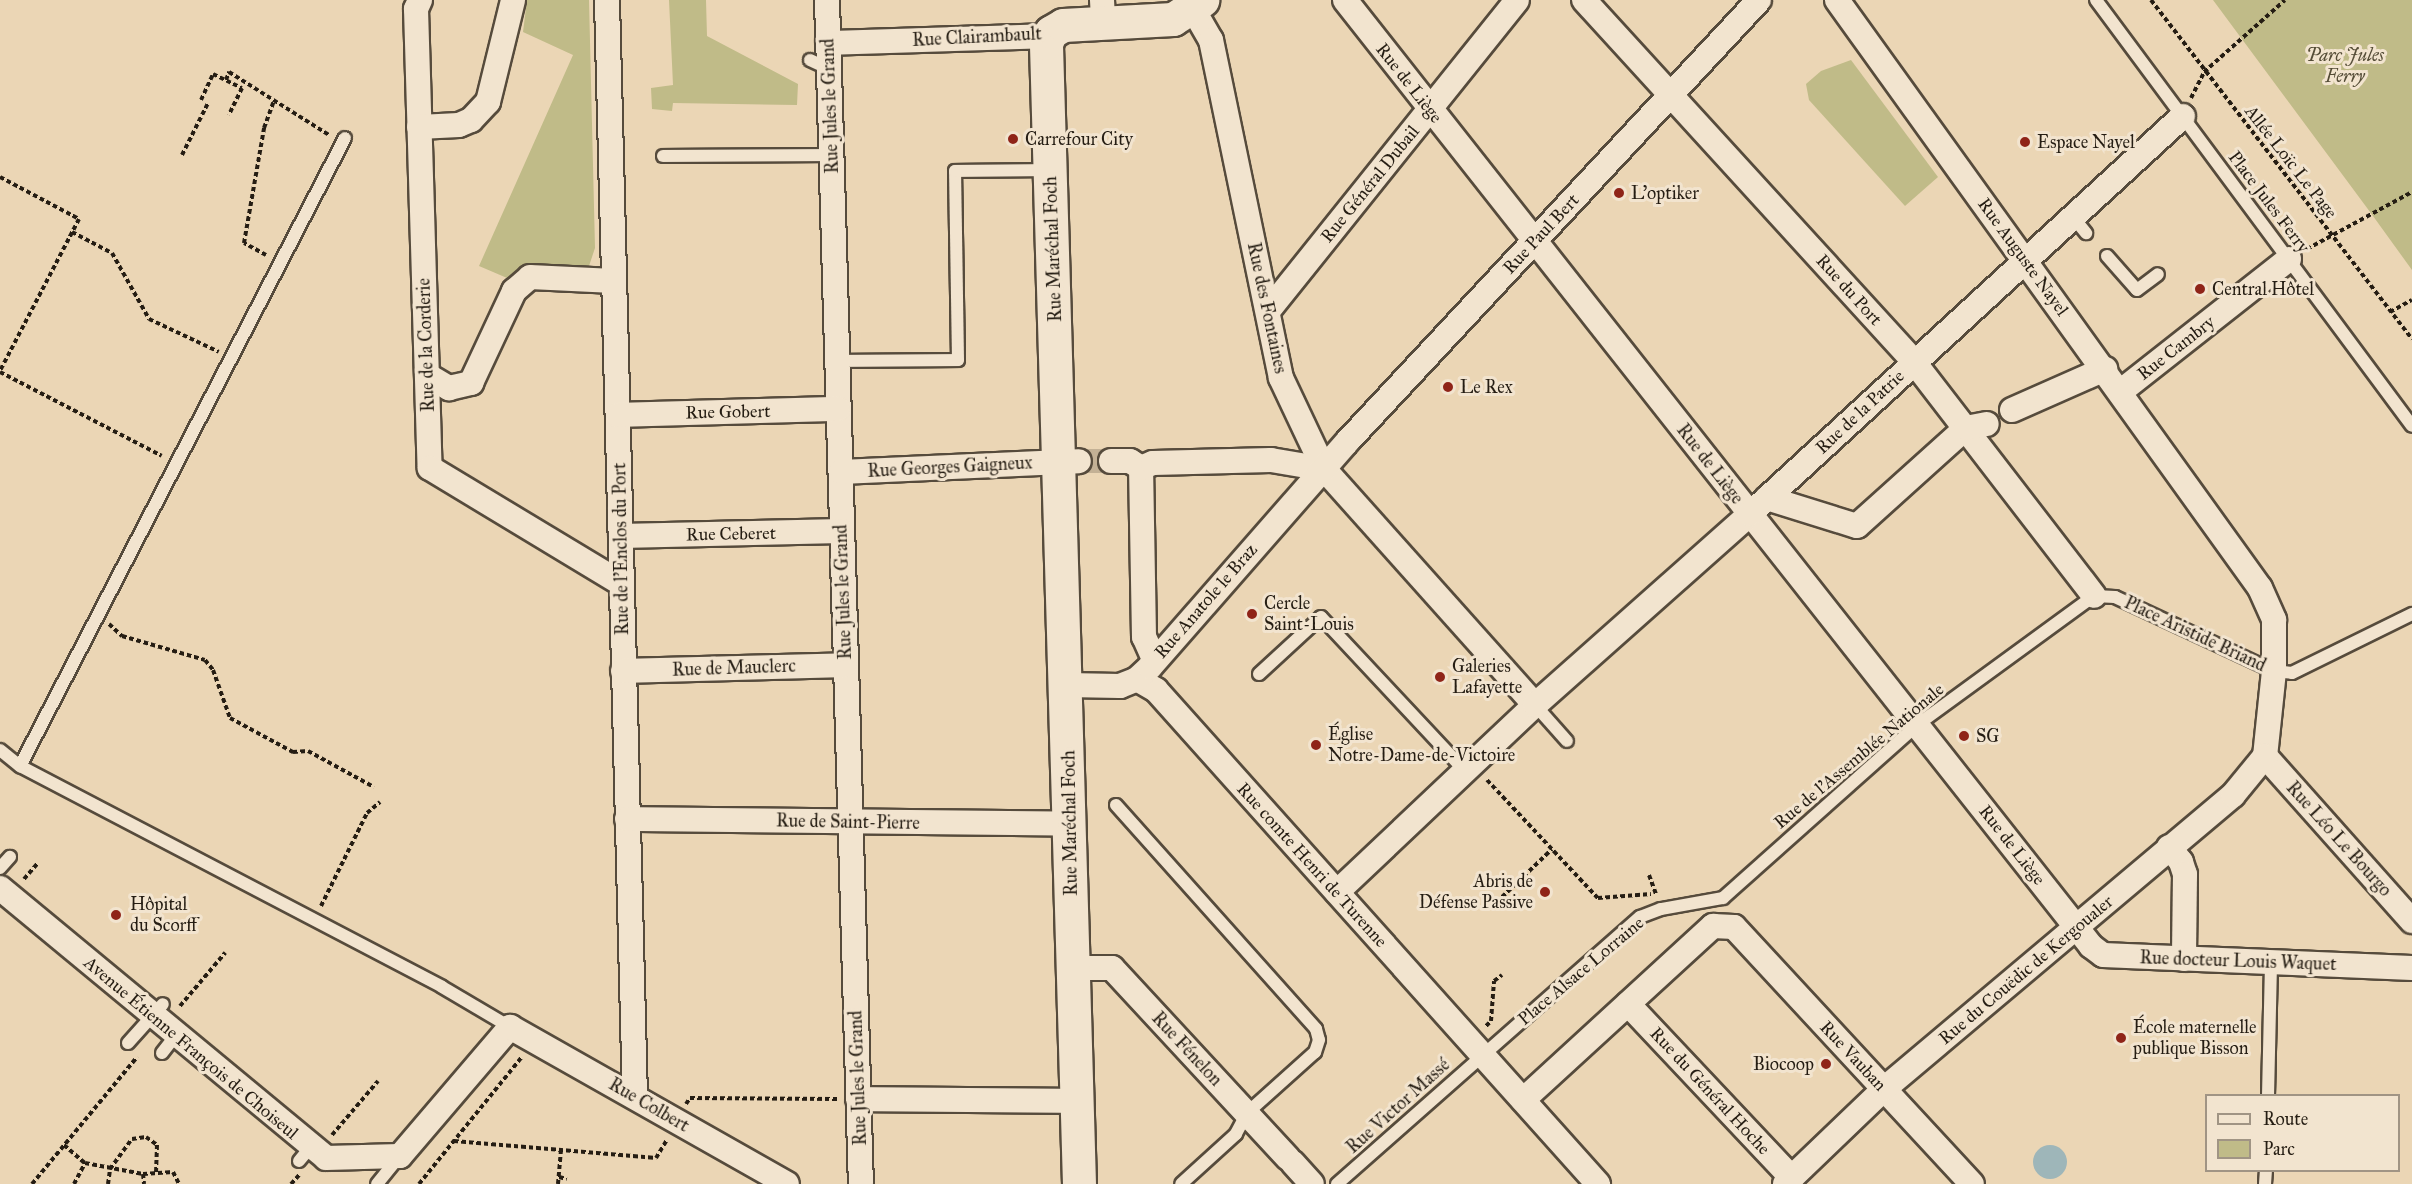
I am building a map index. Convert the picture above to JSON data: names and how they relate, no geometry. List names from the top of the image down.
{
  "streets": {
    "street": [
      "Rue Clairambault",
      "Rue de Liège",
      "Rue Jules le Grand",
      "Rue Général Dubail",
      "Rue Paul Bert",
      "Rue Maréchal Foch",
      "Rue Auguste Nayel",
      "Rue du Port",
      "Rue des Fontaines",
      "Rue de la Corderie",
      "Rue Cambry",
      "Rue Gobert",
      "Rue de la Patrie",
      "Rue Georges Gaigneux",
      "Rue Ceberet",
      "Rue de l'Enclos du Port",
      "Rue Anatole le Braz",
      "Place Aristide Briand",
      "Rue de Mauclerc",
      "Rue de Saint-Pierre",
      "Rue Léo Le Bourgo",
      "Rue comte Henri de Turenne",
      "Rue docteur Louis Waquet",
      "Rue du Couëdic de Kergoualer",
      "Avenue Étienne François de Choiseul",
      "Rue Fénelon",
      "Rue Vauban",
      "Rue du Général Hoche",
      "Rue Colbert"
    ],
    "lane": [
      "Place Jules Ferry",
      "Rue de l'Assemblée Nationale",
      "Place Alsace Lorraine",
      "Rue Victor Massé"
    ],
    "path": ["Allée Loïc Le Page"]
  },
  "crossings": [
    ["Rue Clairambault", "Rue Jules le Grand"],
    ["Rue Clairambault", "Rue Maréchal Foch"],
    ["Rue Clairambault", "Rue des Fontaines"],
    ["Rue de Liège", "Rue Général Dubail"],
    ["Rue de Liège", "Rue Paul Bert"],
    ["Rue de Liège", "Rue de la Patrie"],
    ["Rue de Liège", "Rue de l'Assemblée Nationale"],
    ["Rue de Liège", "Rue docteur Louis Waquet"],
    ["Rue de Liège", "Rue du Couëdic de Kergoualer"],
    ["Rue Jules le Grand", "Rue Gobert"],
    ["Rue Jules le Grand", "Rue Georges Gaigneux"],
    ["Rue Jules le Grand", "Rue Ceberet"],
    ["Rue Jules le Grand", "Rue de Mauclerc"],
    ["Rue Jules le Grand", "Rue de Saint-Pierre"],
    ["Rue Général Dubail", "Rue des Fontaines"],
    ["Place Jules Ferry", "Rue Cambry"],
    ["Place Jules Ferry", "Rue de la Patrie"],
    ["Rue Paul Bert", "Rue du Port"],
    ["Rue Paul Bert", "Rue des Fontaines"],
    ["Rue Paul Bert", "Rue Anatole le Braz"],
    ["Rue Maréchal Foch", "Rue Georges Gaigneux"],
    ["Rue Maréchal Foch", "Rue de Saint-Pierre"],
    ["Rue Maréchal Foch", "Rue Fénelon"],
    ["Rue Auguste Nayel", "Rue Cambry"],
    ["Rue Auguste Nayel", "Rue de la Patrie"],
    ["Rue Auguste Nayel", "Place Aristide Briand"],
    ["Rue du Port", "Rue de la Patrie"],
    ["Rue du Port", "Place Aristide Briand"],
    ["Rue du Port", "Rue de l'Assemblée Nationale"],
    ["Rue des Fontaines", "Rue de la Patrie"],
    ["Rue des Fontaines", "Rue Anatole le Braz"],
    ["Rue de la Corderie", "Rue de l'Enclos du Port"],
    ["Rue Gobert", "Rue de l'Enclos du Port"],
    ["Rue Ceberet", "Rue de l'Enclos du Port"],
    ["Rue de l'Enclos du Port", "Rue de Mauclerc"],
    ["Rue de l'Enclos du Port", "Rue de Saint-Pierre"],
    ["Rue de l'Enclos du Port", "Rue Colbert"],
    ["Rue Anatole le Braz", "Rue comte Henri de Turenne"],
    ["Place Aristide Briand", "Rue de l'Assemblée Nationale"],
    ["Place Aristide Briand", "Rue Léo Le Bourgo"],
    ["Place Aristide Briand", "Rue du Couëdic de Kergoualer"],
    ["Rue de l'Assemblée Nationale", "Place Alsace Lorraine"],
    ["Rue Léo Le Bourgo", "Rue du Couëdic de Kergoualer"],
    ["Rue comte Henri de Turenne", "Place Alsace Lorraine"],
    ["Rue comte Henri de Turenne", "Rue Victor Massé"],
    ["Rue docteur Louis Waquet", "Rue du Couëdic de Kergoualer"],
    ["Rue du Couëdic de Kergoualer", "Rue Vauban"],
    ["Rue du Couëdic de Kergoualer", "Rue du Général Hoche"],
    ["Place Alsace Lorraine", "Rue Victor Massé"],
    ["Rue Vauban", "Rue du Général Hoche"]
  ],
  "parks": ["Parc Jules Ferry"],
  "places": [
    "Carrefour City",
    "Espace Nayel",
    "L'optiker",
    "Central Hôtel",
    "Le Rex",
    "Cercle Saint-Louis",
    "Galeries Lafayette",
    "SG",
    "Église Notre-Dame-de-Victoire",
    "Abris de Défense Passive",
    "Hôpital du Scorff",
    "École maternelle publique Bisson",
    "Biocoop"
  ],
  "legend": ["Route", "Parc"]
}
